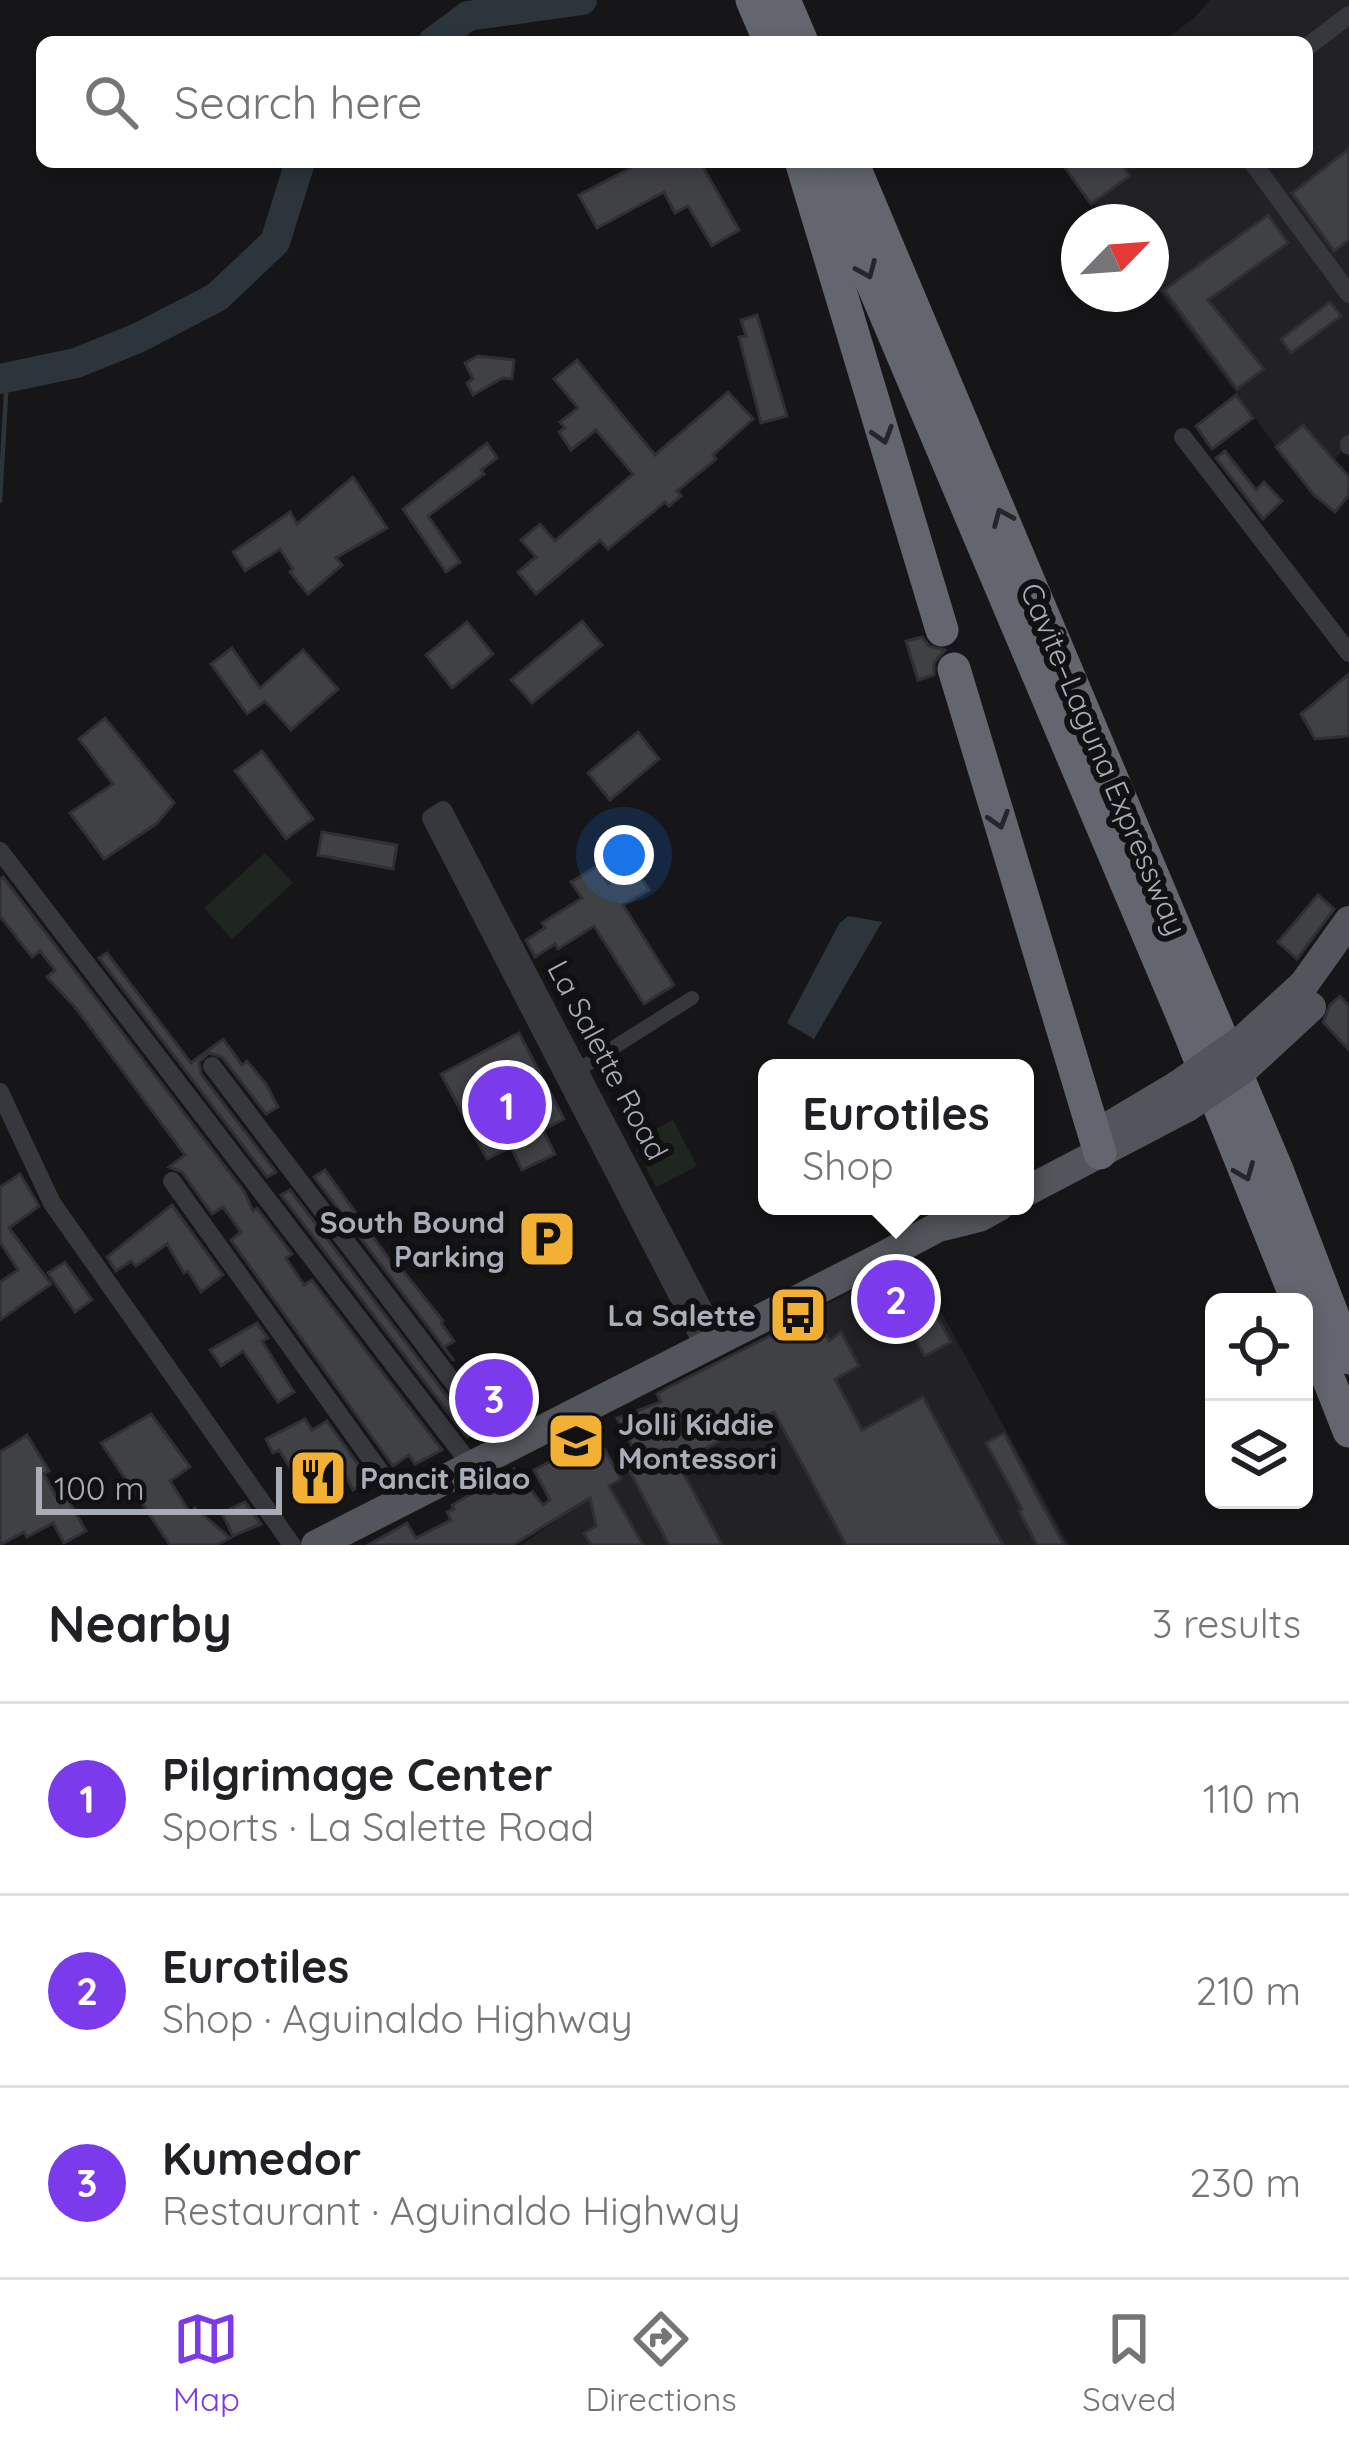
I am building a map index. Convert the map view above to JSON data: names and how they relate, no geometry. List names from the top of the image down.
{
  "streets": {
    "highway": ["Cavite–Laguna Expressway"],
    "street": ["La Salette Road"]
  },
  "places": {
    "parking": ["South Bound Parking"],
    "bus stop": ["La Salette"],
    "school or university": ["Jolli Kiddie Montessori"],
    "restaurant": ["Pancit Bilao"]
  },
  "scale_bar": "100 m",
  "north": "top right",
  "page": {
    "search": "Search here",
    "popup": ["Eurotiles", "Shop"],
    "pins": ["1", "2", "3"],
    "scale": "100 m",
    "heading": ["Nearby", "3 results"],
    "list": [
      {
        "mark": "1",
        "name": "Pilgrimage Center",
        "note": "Sports · La Salette Road",
        "value": "110 m"
      },
      {
        "mark": "2",
        "name": "Eurotiles",
        "note": "Shop · Aguinaldo Highway",
        "value": "210 m"
      },
      {
        "mark": "3",
        "name": "Kumedor",
        "note": "Restaurant · Aguinaldo Highway",
        "value": "230 m"
      }
    ],
    "nav": ["Map", "Directions", "Saved"]
  }
}
